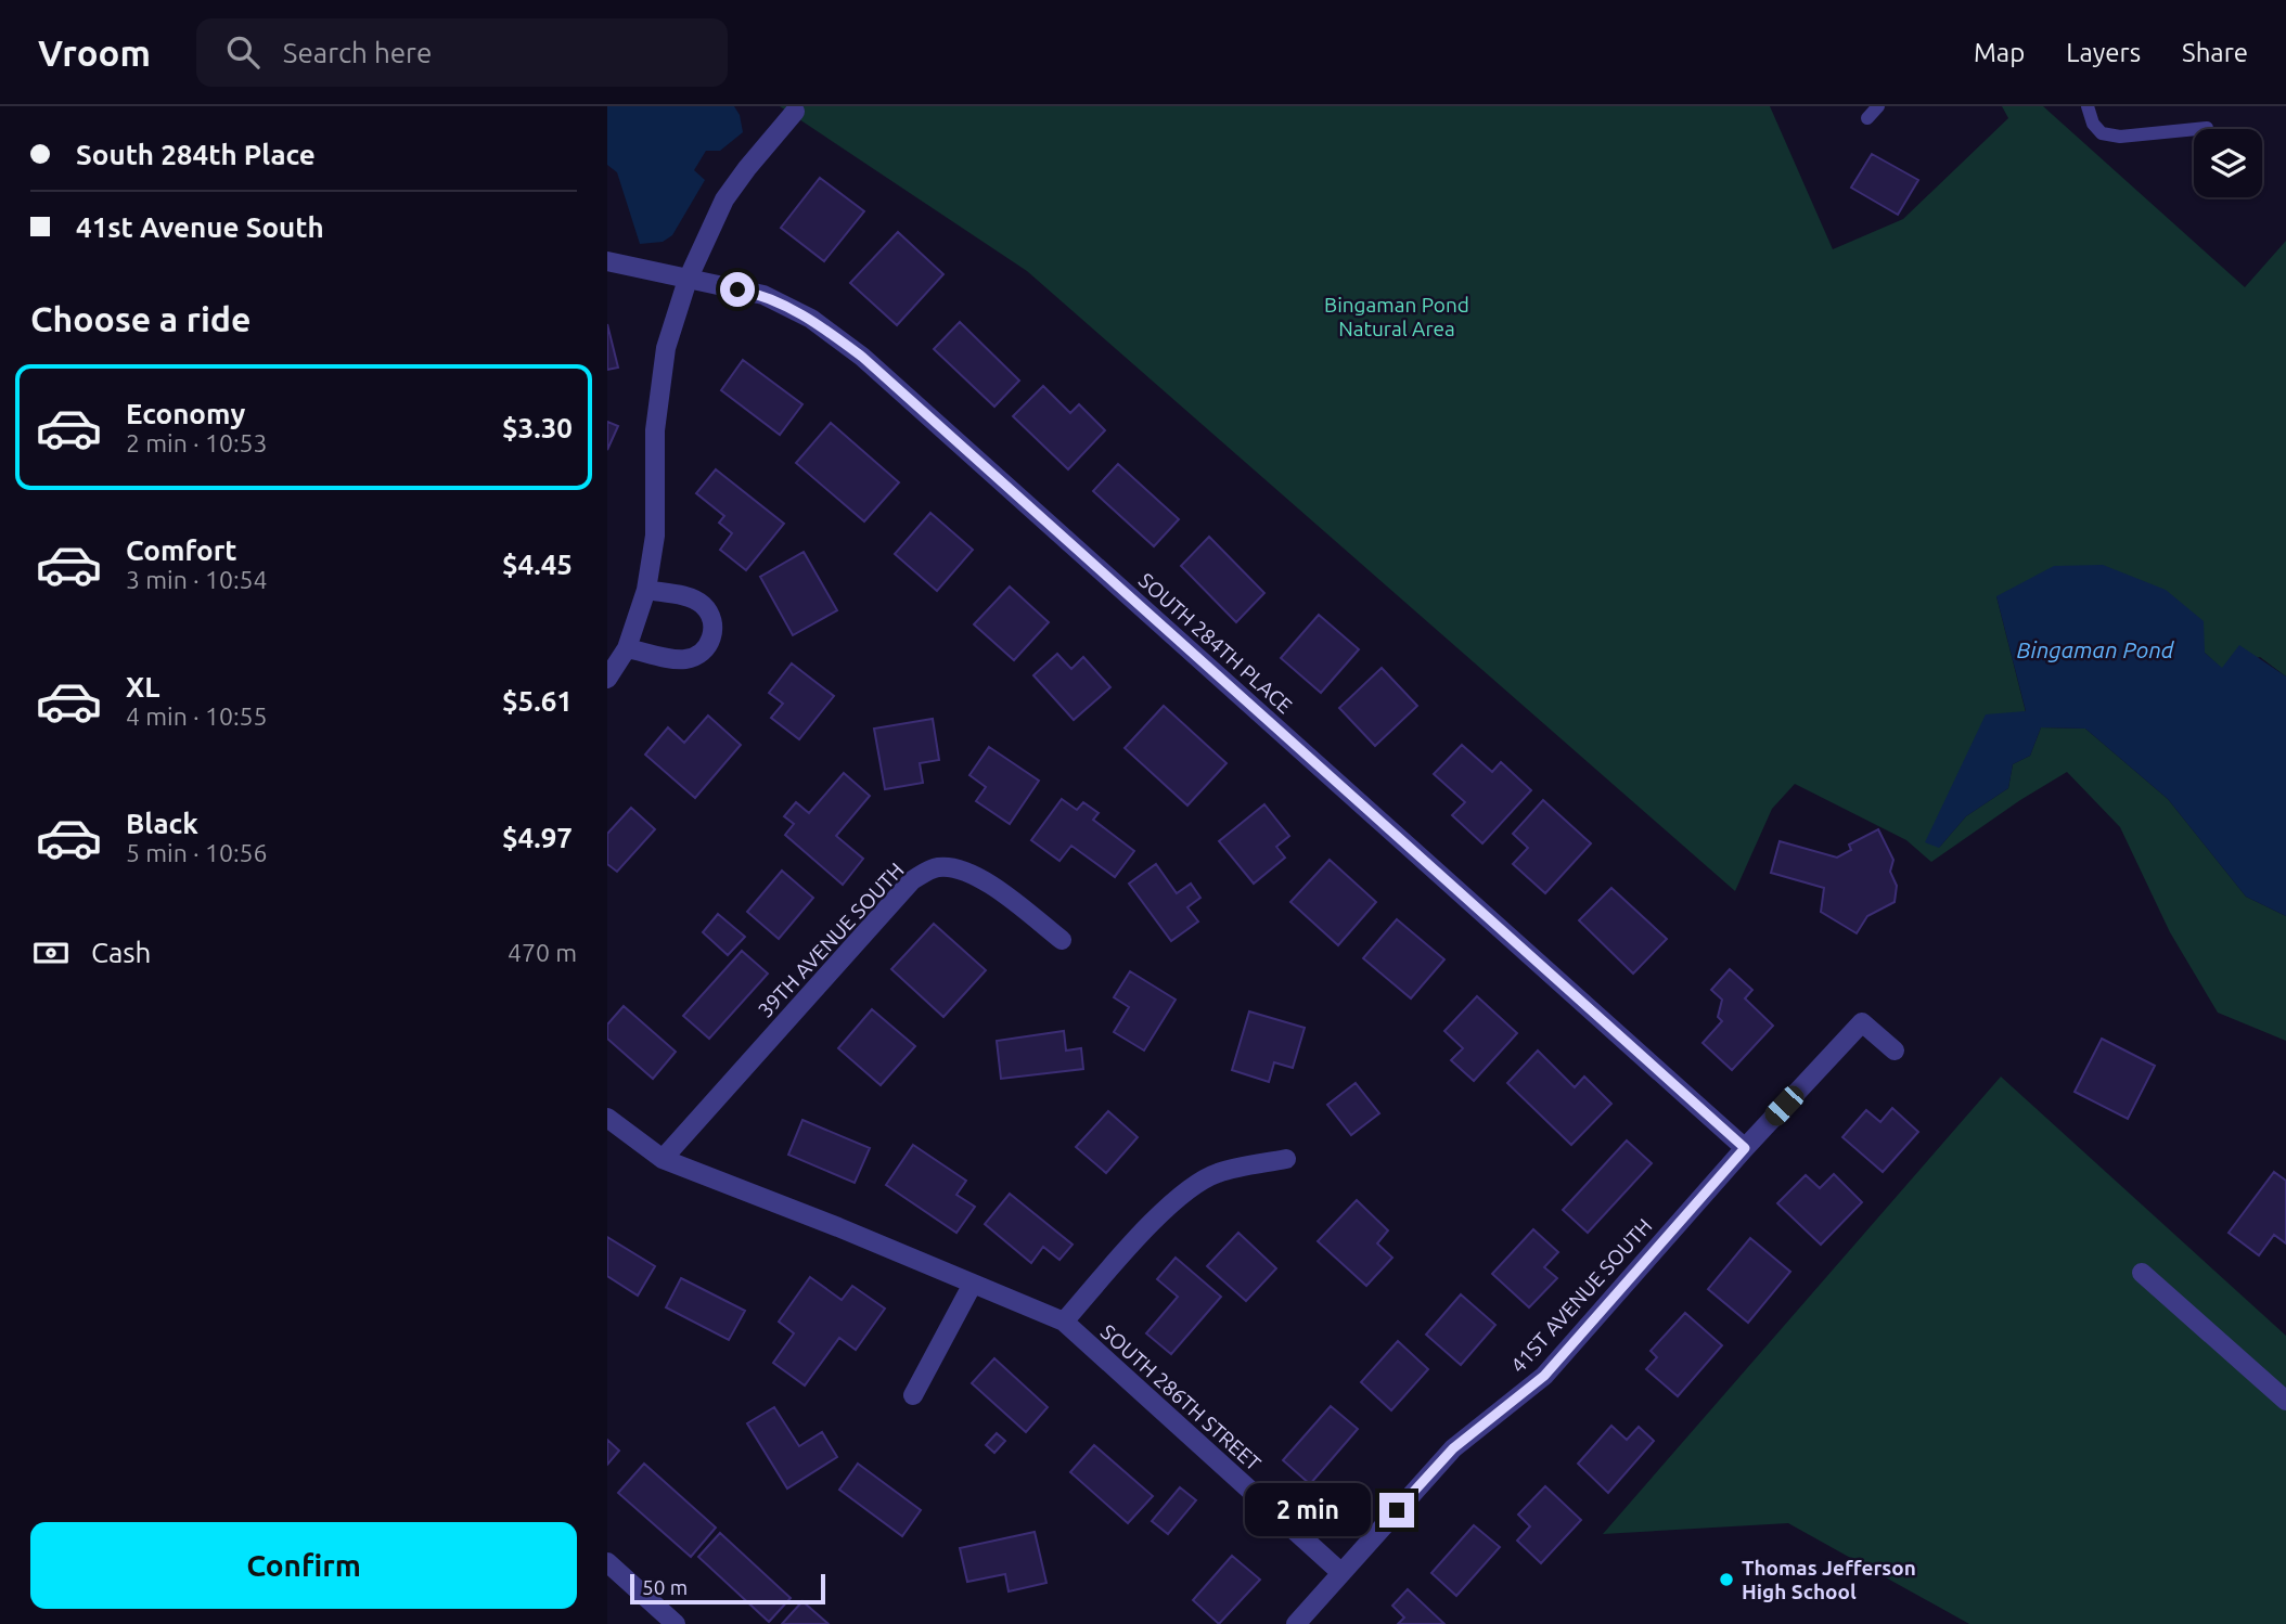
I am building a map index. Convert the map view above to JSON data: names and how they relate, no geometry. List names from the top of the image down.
{
  "streets": {
    "street": [
      "SOUTH 284TH PLACE",
      "39TH AVENUE SOUTH",
      "41ST AVENUE SOUTH",
      "SOUTH 286TH STREET"
    ]
  },
  "crossings": [
    ["SOUTH 284TH PLACE", "41ST AVENUE SOUTH"],
    ["39TH AVENUE SOUTH", "SOUTH 286TH STREET"],
    ["41ST AVENUE SOUTH", "SOUTH 286TH STREET"]
  ],
  "water": ["Bingaman Pond"],
  "parks": ["Bingaman Pond Natural Area"],
  "places": ["Thomas Jefferson High School"],
  "scale_bar": "50 m",
  "page": {
    "header": "Vroom",
    "search": "Search here",
    "nav": ["Map", "Layers", "Share"],
    "banner": ["South 284th Place", "41st Avenue South"],
    "heading": "Choose a ride",
    "list": [
      {
        "name": "Economy",
        "note": "2 min · 10:53",
        "value": "$3.30"
      },
      {
        "name": "Comfort",
        "note": "3 min · 10:54",
        "value": "$4.45"
      },
      {
        "name": "XL",
        "note": "4 min · 10:55",
        "value": "$5.61"
      },
      {
        "name": "Black",
        "note": "5 min · 10:56",
        "value": "$4.97"
      }
    ],
    "pay": ["Cash", "470 m"],
    "bubble": "2 min",
    "buttons": "Confirm",
    "scale": "50 m"
  }
}
